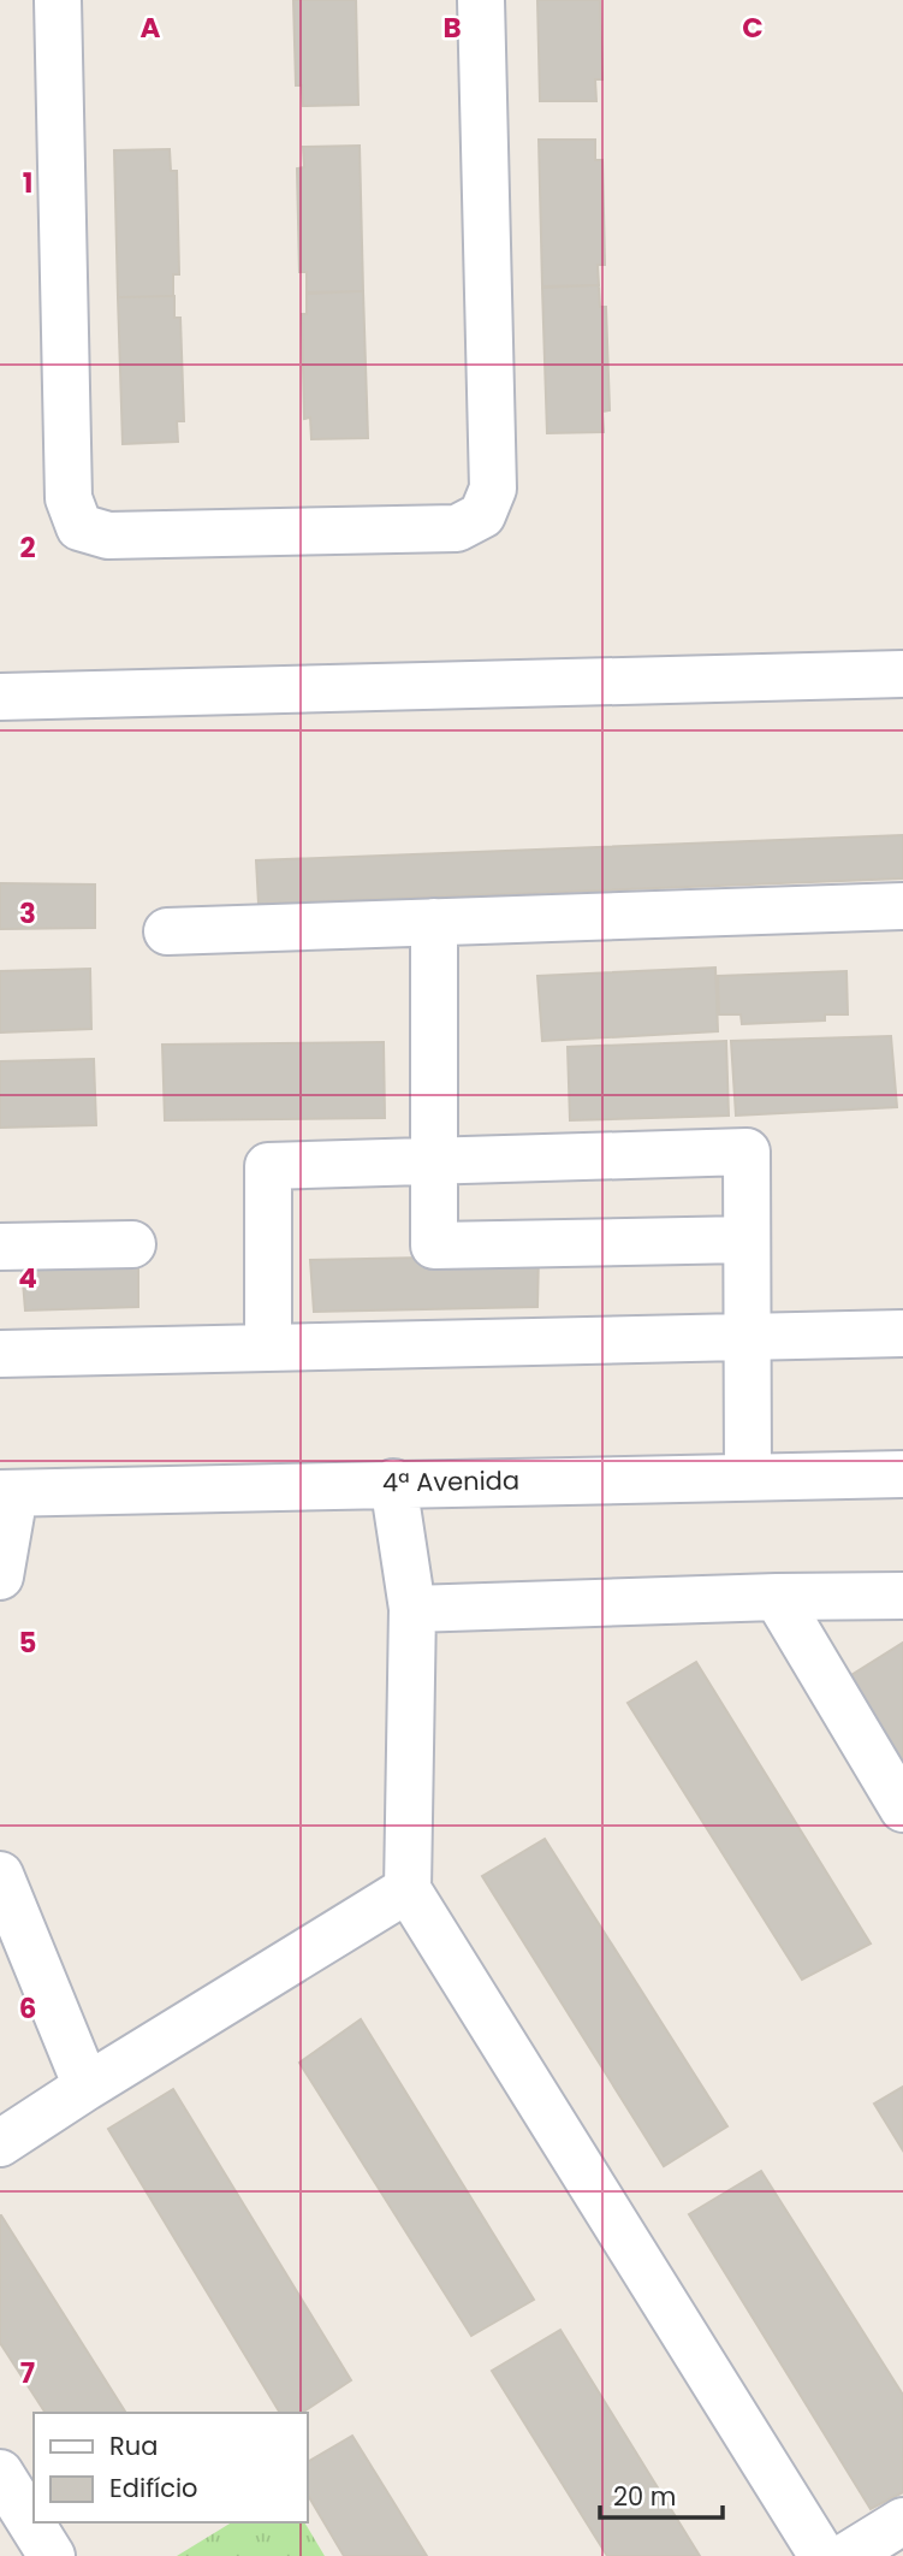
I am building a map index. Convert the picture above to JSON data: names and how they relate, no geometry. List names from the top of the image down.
{
  "streets": {
    "street": ["4ª Avenida"]
  },
  "legend": ["Rua", "Edifício"],
  "scale_bar": "20 m",
  "grid": {
    "columns": ["A", "B", "C"],
    "rows": [
      "1",
      "2",
      "3",
      "4",
      "5",
      "6",
      "7"
    ]
  }
}
